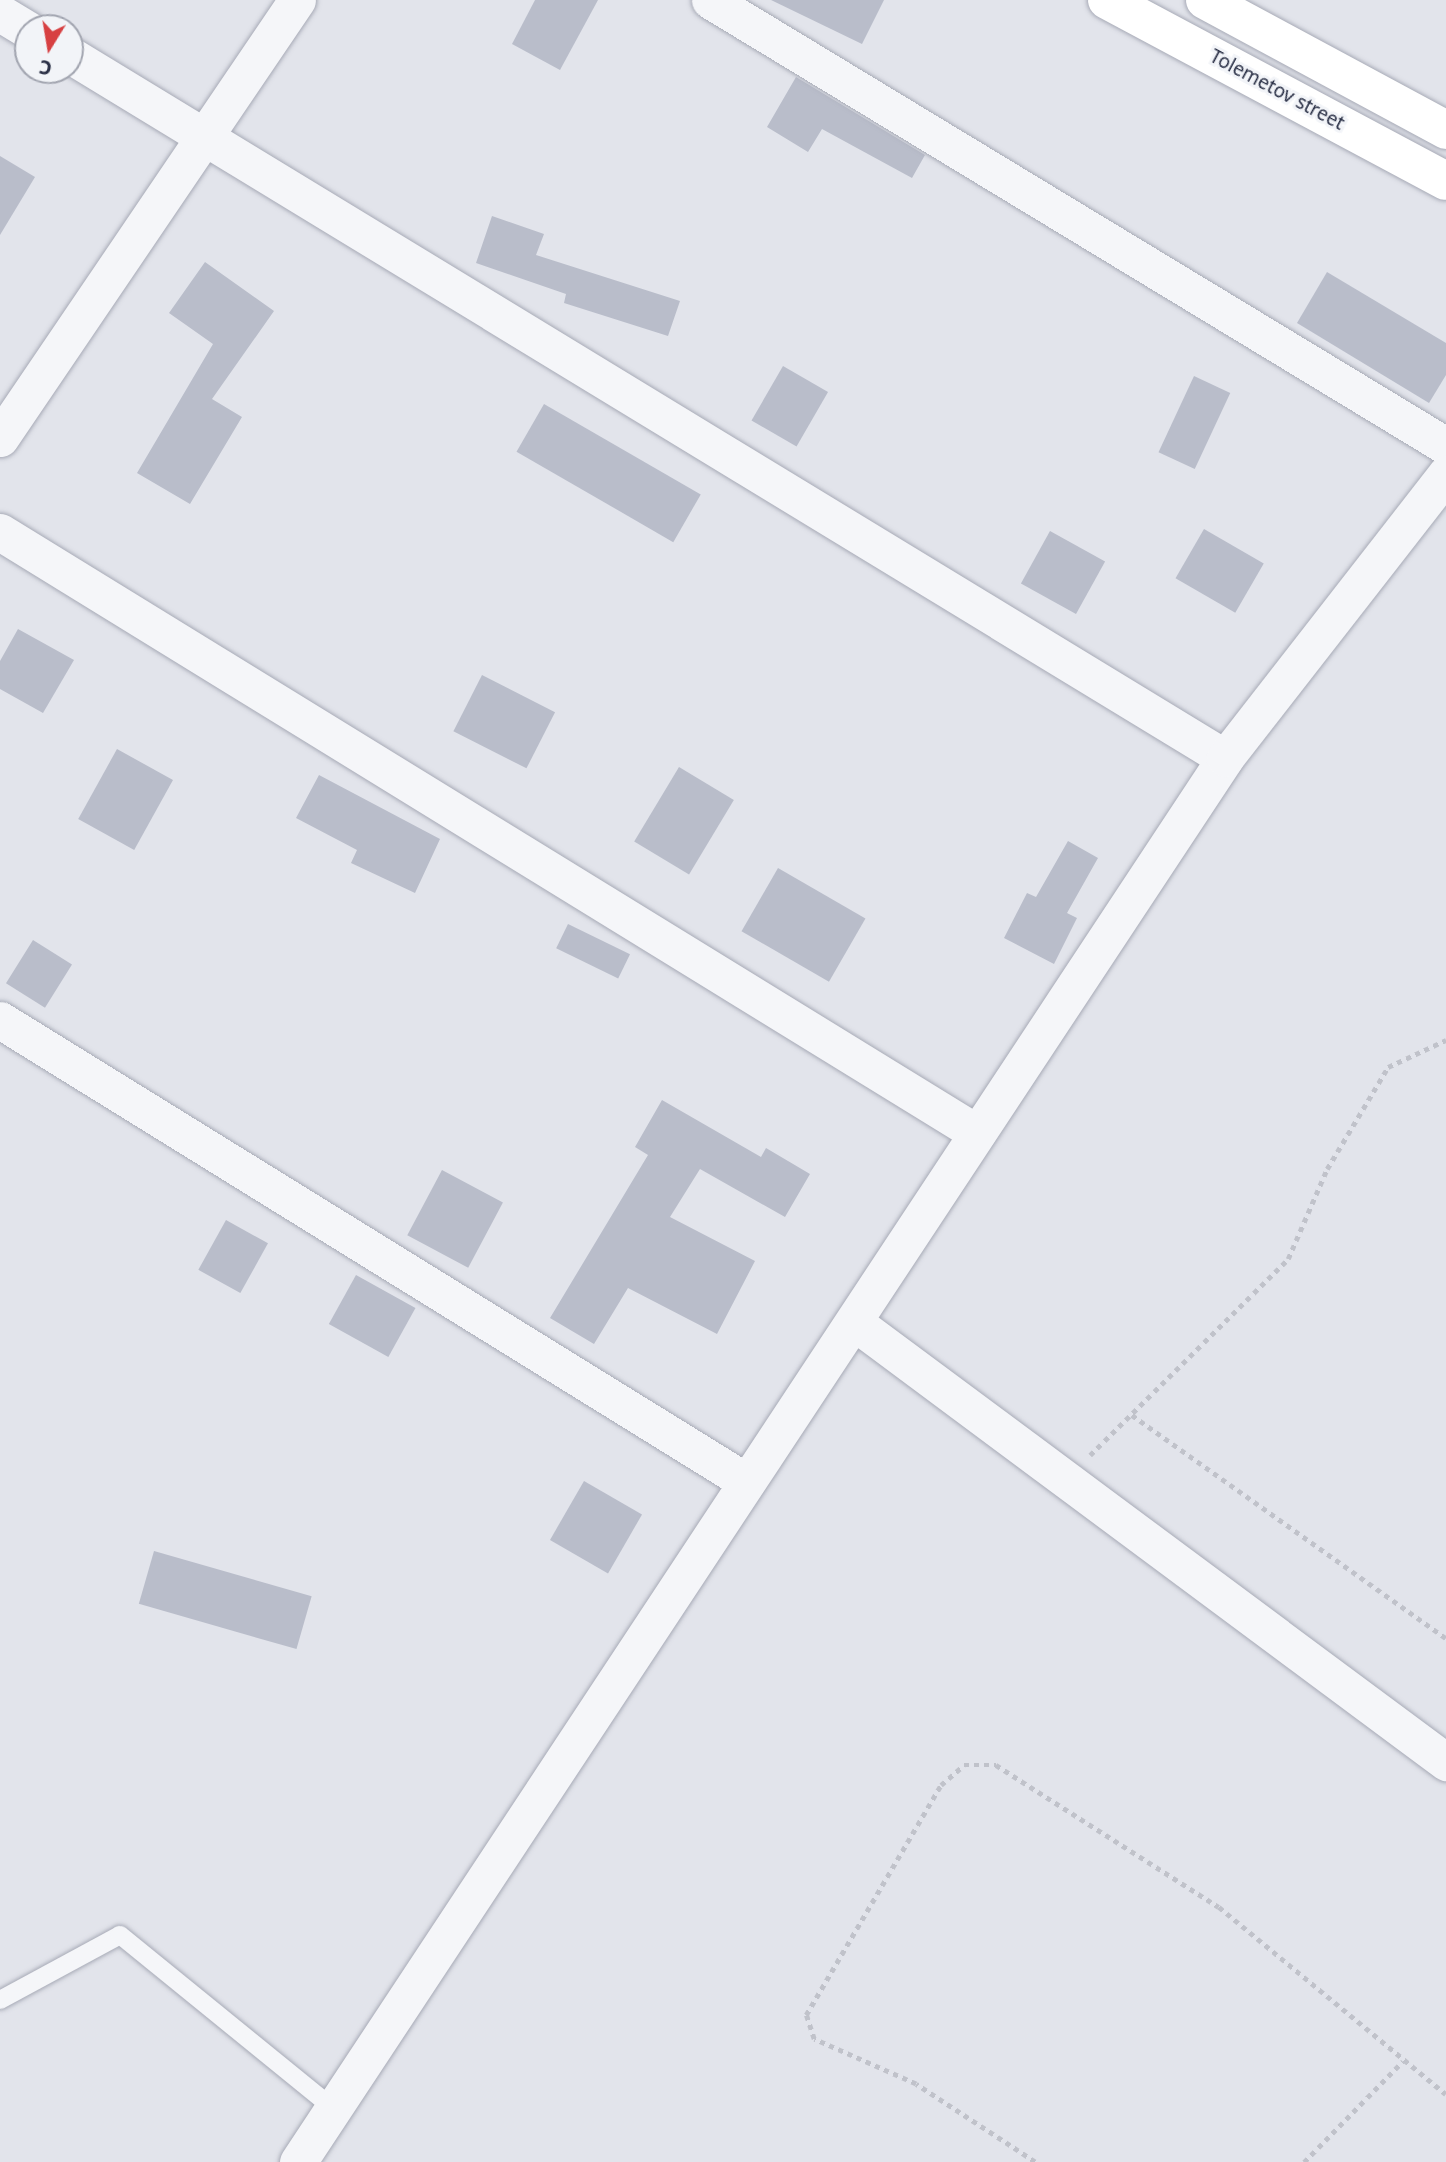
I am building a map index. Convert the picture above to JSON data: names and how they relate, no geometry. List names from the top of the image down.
{
  "streets": {
    "main road": ["Tolemetov street"]
  },
  "north": "bottom"
}
